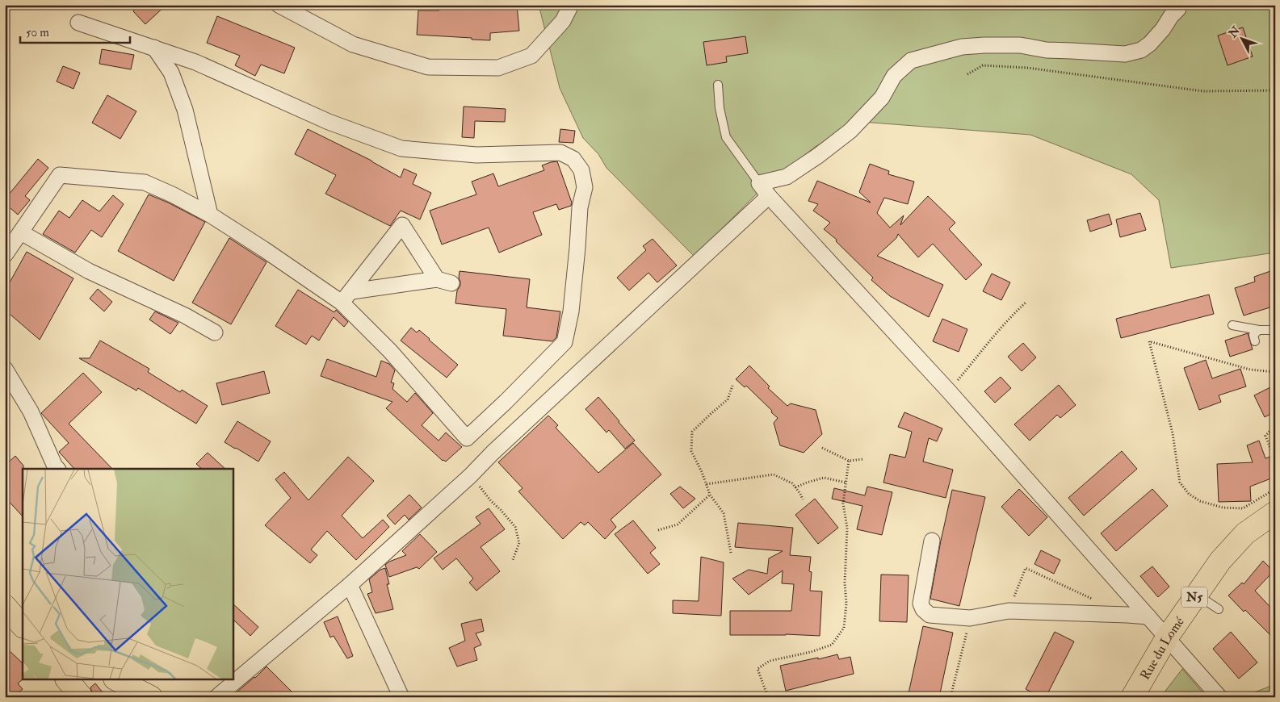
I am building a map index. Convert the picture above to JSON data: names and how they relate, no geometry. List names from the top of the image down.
{
  "streets": {
    "main road": ["N5", "Rue du Lomé"]
  },
  "scale_bar": "50 m",
  "north": "top left"
}
